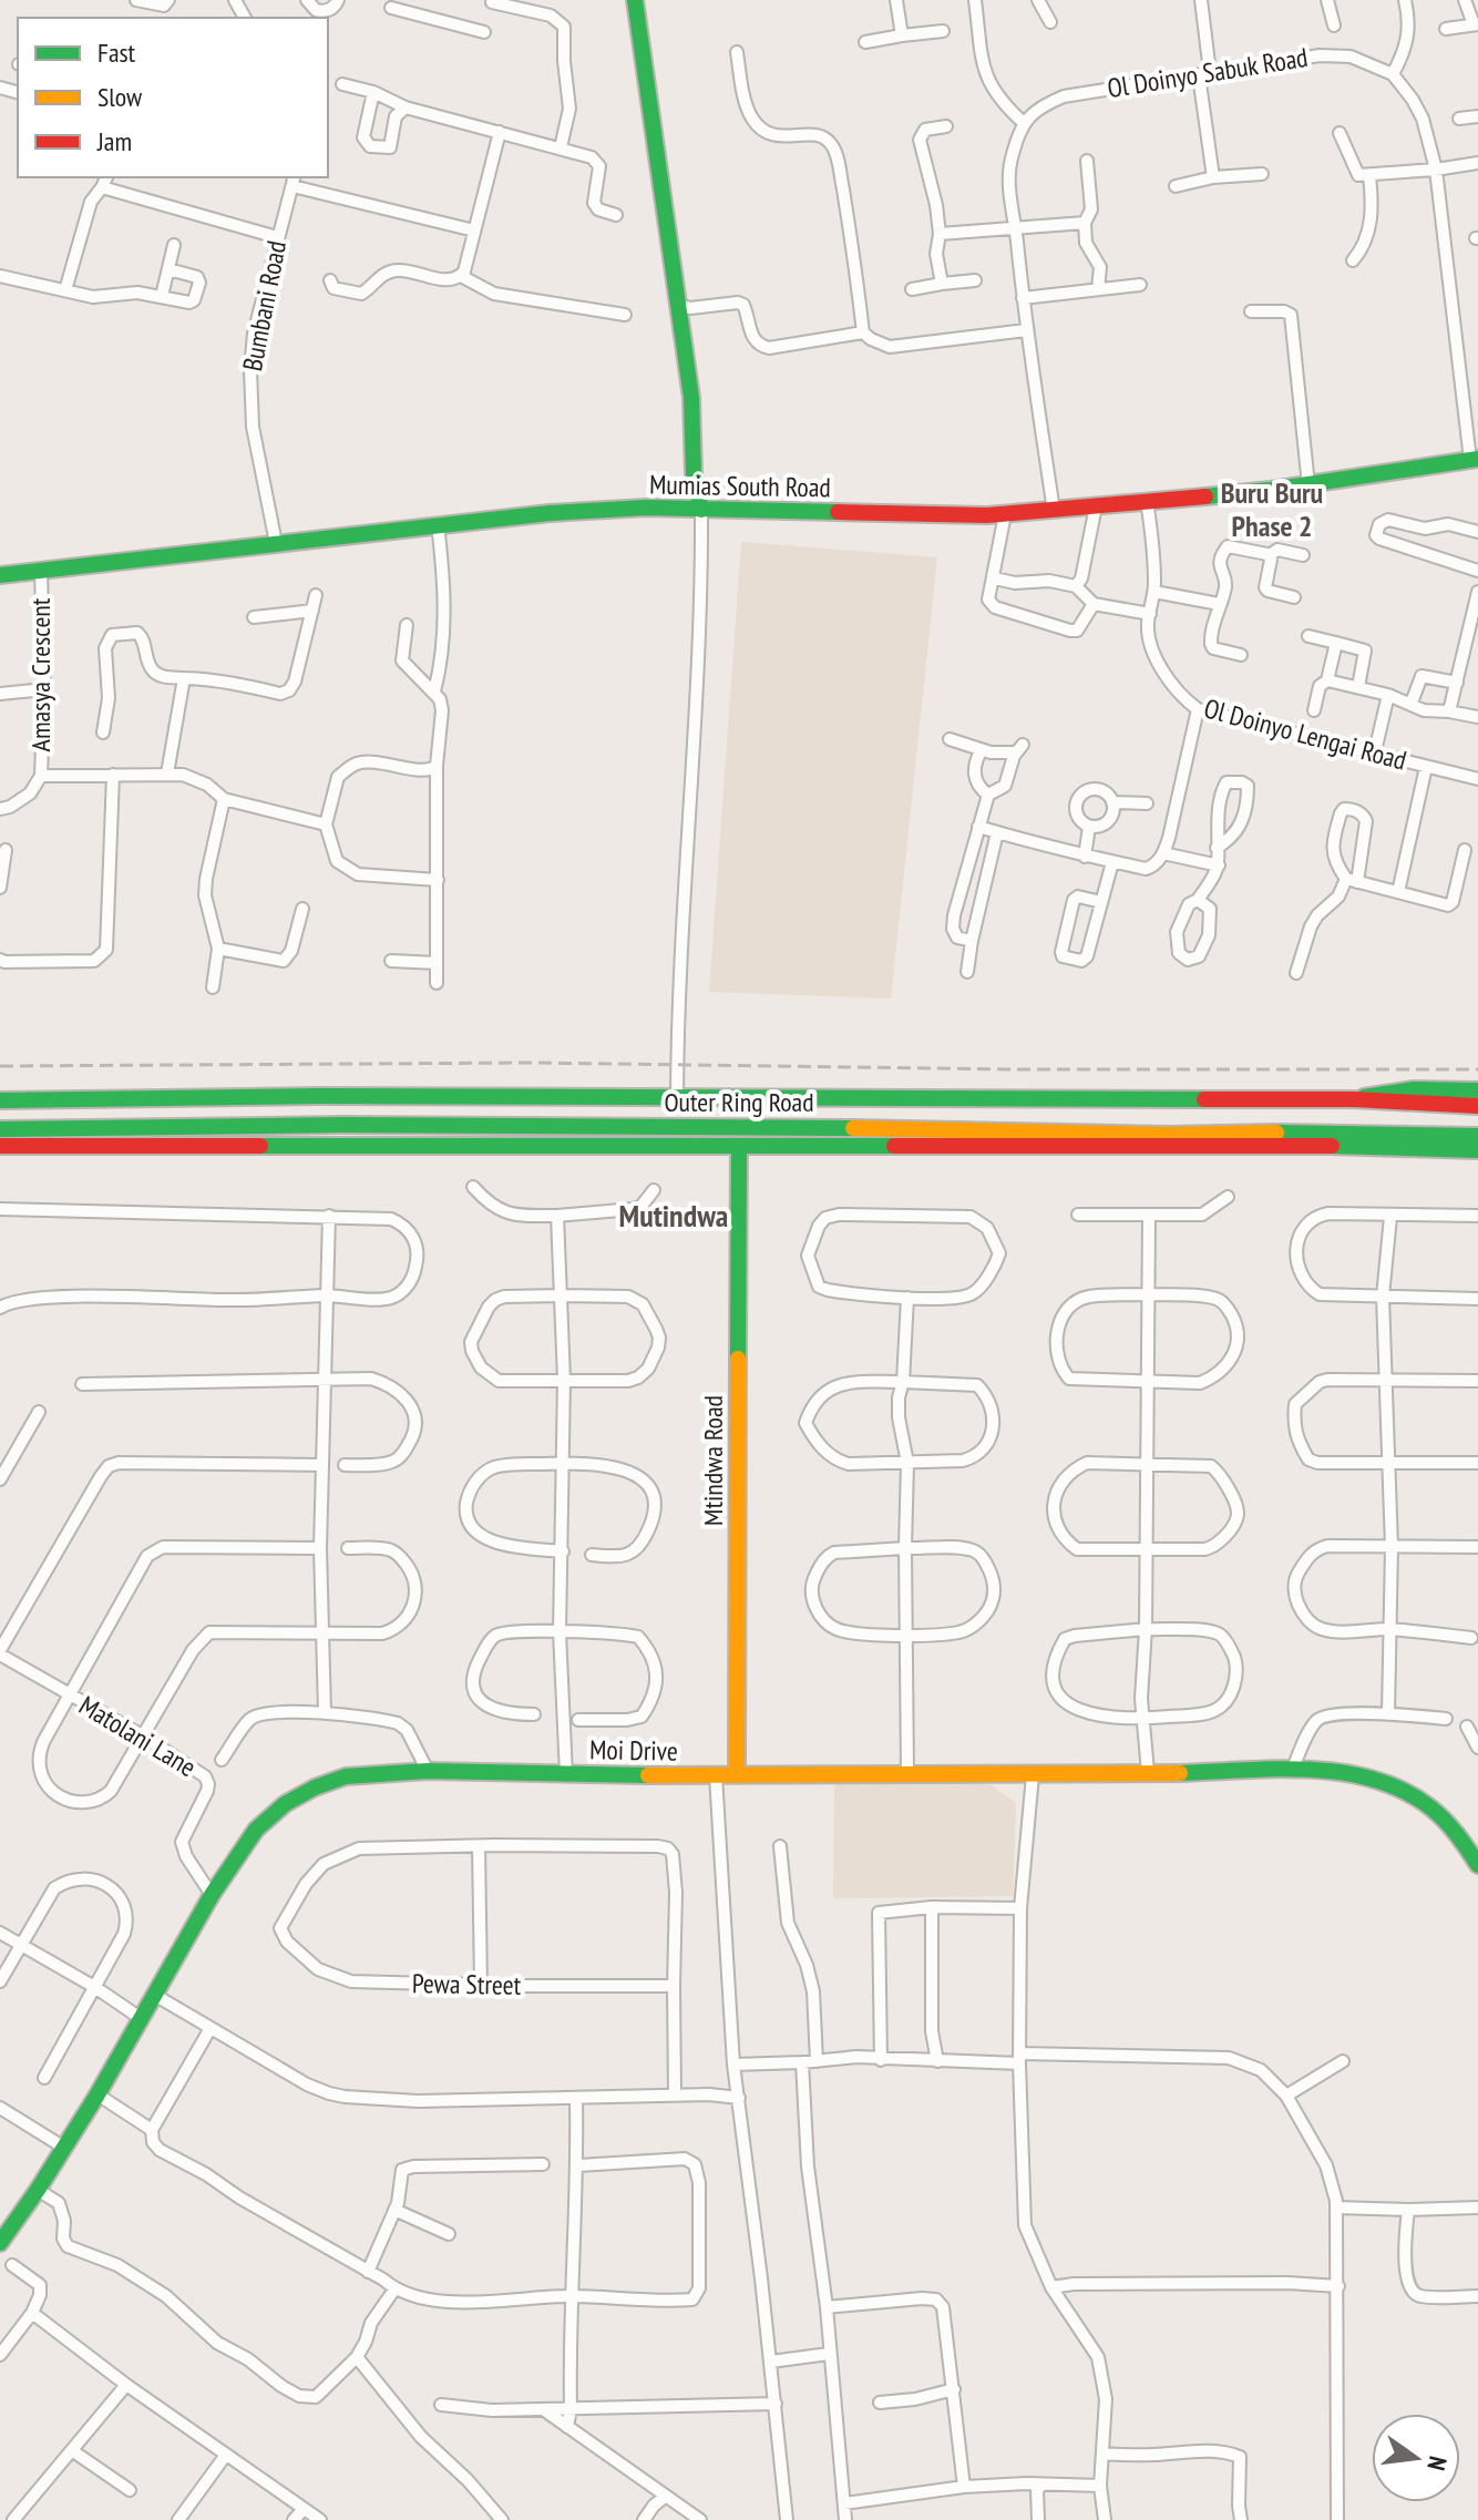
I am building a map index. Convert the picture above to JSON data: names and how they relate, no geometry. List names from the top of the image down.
{
  "streets": {
    "main road": [
      "Mumias South Road",
      "Outer Ring Road",
      "Mtindwa Road",
      "Moi Drive"
    ],
    "street": [
      "Ol Doinyo Sabuk Road",
      "Bumbani Road",
      "Amasya Crescent",
      "Ol Doinyo Lengai Road",
      "Matolani Lane",
      "Pewa Street"
    ]
  },
  "crossings": [
    ["Bumbani Road", "Mumias South Road"],
    ["Mumias South Road", "Amasya Crescent"],
    ["Mumias South Road", "Ol Doinyo Lengai Road"],
    ["Mtindwa Road", "Moi Drive"],
    ["Matolani Lane", "Moi Drive"]
  ],
  "districts": ["Buru Buru Phase 2", "Mutindwa"],
  "legend": ["Fast", "Slow", "Jam"],
  "north": "right"
}
